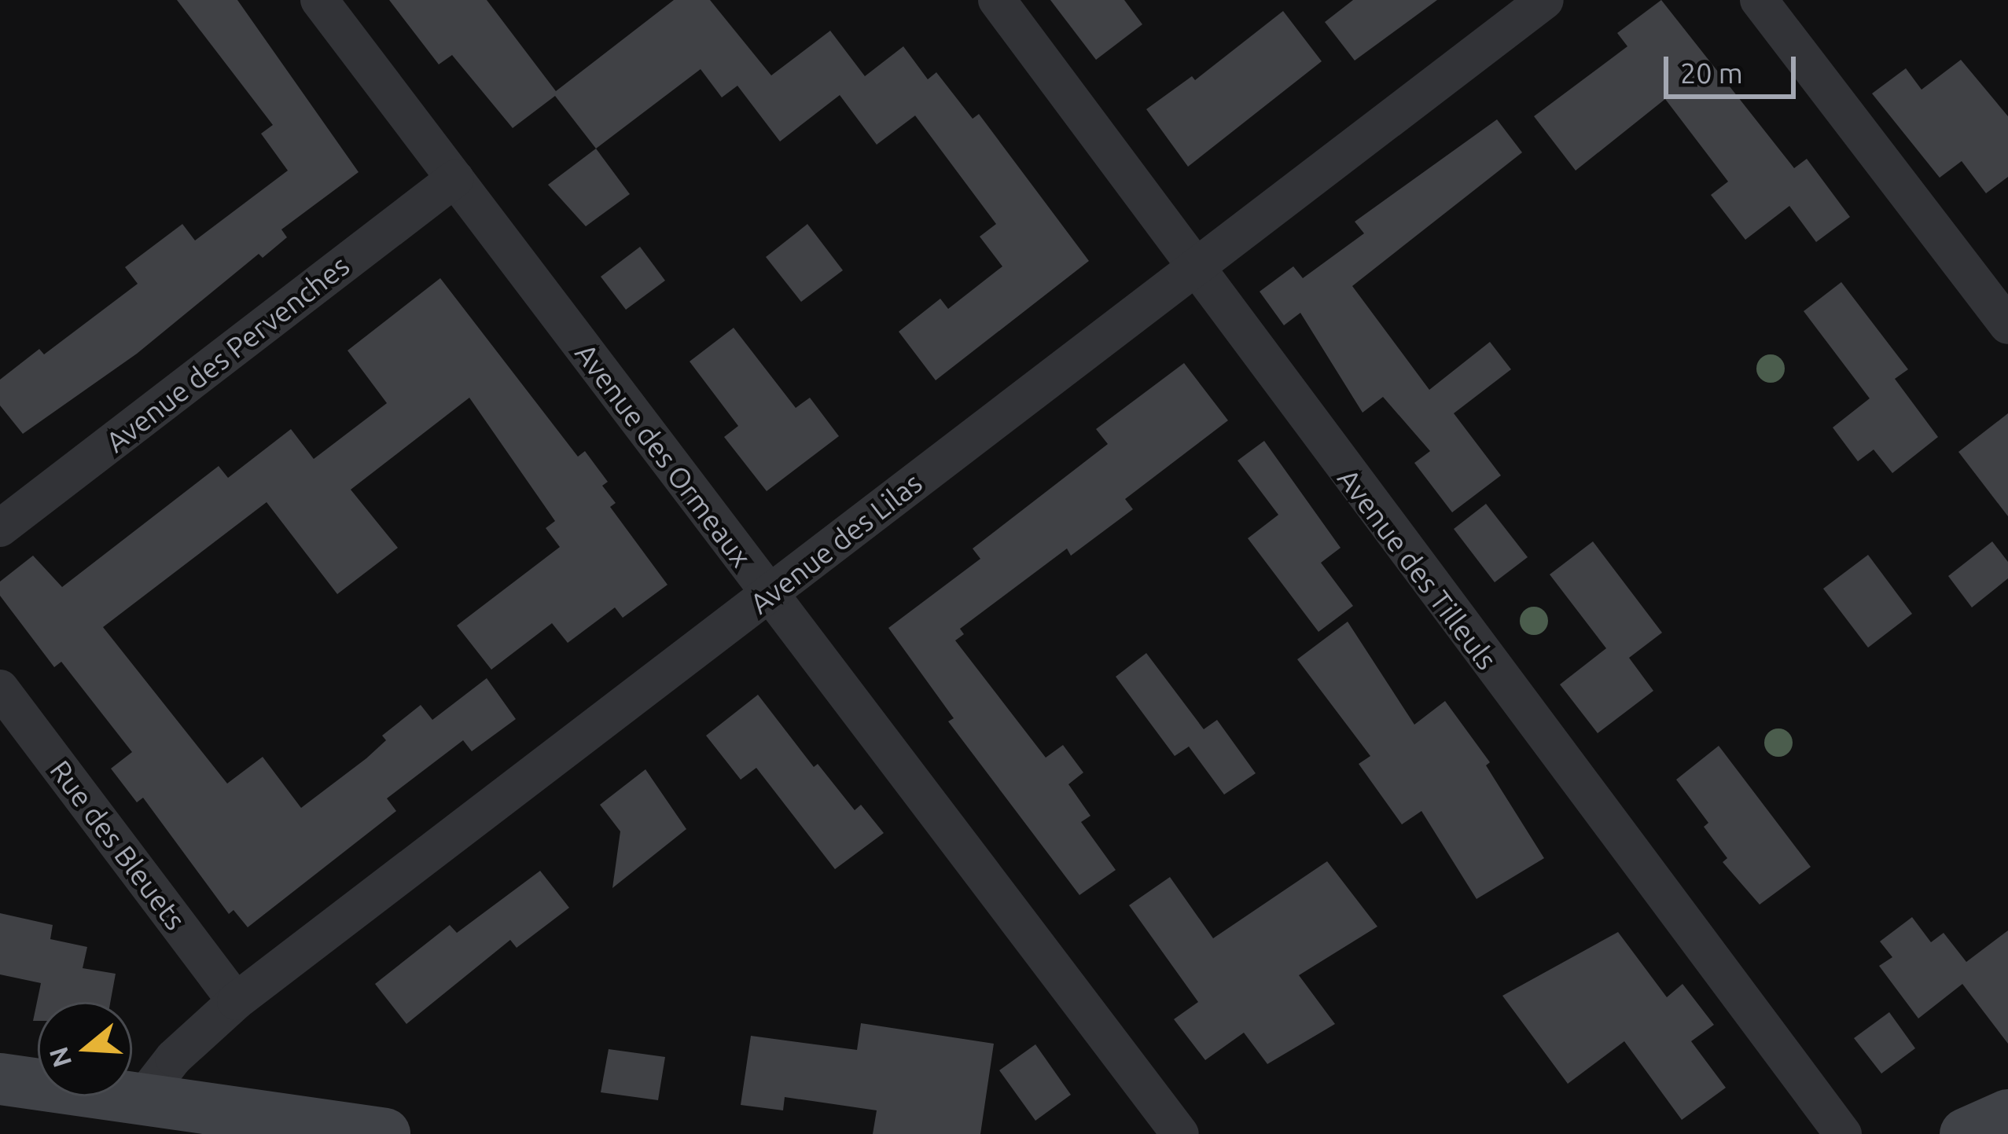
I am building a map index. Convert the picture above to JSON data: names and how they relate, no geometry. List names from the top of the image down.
{
  "streets": {
    "street": [
      "Avenue des Pervenches",
      "Avenue des Ormeaux",
      "Avenue des Lilas",
      "Avenue des Tilleuls",
      "Rue des Bleuets"
    ]
  },
  "crossings": [
    ["Avenue des Pervenches", "Avenue des Ormeaux"],
    ["Avenue des Ormeaux", "Avenue des Lilas"],
    ["Avenue des Lilas", "Avenue des Tilleuls"],
    ["Avenue des Lilas", "Rue des Bleuets"]
  ],
  "scale_bar": "20 m",
  "north": "left"
}
